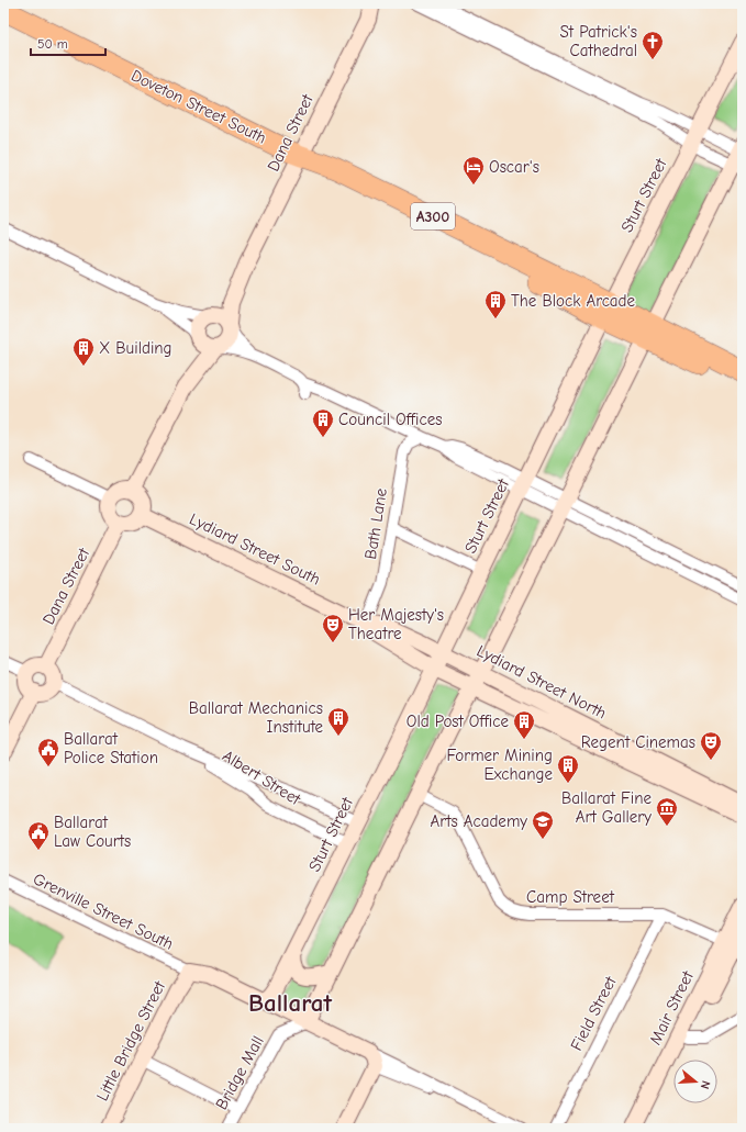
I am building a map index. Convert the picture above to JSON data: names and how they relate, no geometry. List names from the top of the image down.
{
  "streets": {
    "highway": ["Doveton Street South", "A300"],
    "street": [
      "Dana Street",
      "Sturt Street",
      "Bath Lane",
      "Lydiard Street South",
      "Lydiard Street North",
      "Albert Street",
      "Camp Street",
      "Grenville Street South",
      "Mair Street",
      "Field Street",
      "Little Bridge Street",
      "Bridge Mall"
    ]
  },
  "crossings": [
    ["Doveton Street South", "Dana Street"],
    ["Doveton Street South", "Sturt Street"],
    ["Doveton Street South", "A300"],
    ["Dana Street", "Lydiard Street South"],
    ["Dana Street", "Albert Street"],
    ["Sturt Street", "A300"],
    ["Sturt Street", "Lydiard Street South"],
    ["Sturt Street", "Lydiard Street North"],
    ["Sturt Street", "Albert Street"],
    ["Bath Lane", "Lydiard Street South"],
    ["Lydiard Street South", "Lydiard Street North"],
    ["Camp Street", "Mair Street"],
    ["Camp Street", "Field Street"],
    ["Grenville Street South", "Little Bridge Street"]
  ],
  "districts": ["Ballarat"],
  "places": {
    "church": ["St Patrick's Cathedral"],
    "hotel": ["Oscar's"],
    "building": [
      "The Block Arcade",
      "X Building",
      "Council Offices",
      "Ballarat Mechanics Institute",
      "Old Post Office",
      "Former Mining Exchange"
    ],
    "theatre": ["Her Majesty's Theatre", "Regent Cinemas"],
    "public building": ["Ballarat Police Station", "Ballarat Law Courts"],
    "museum": ["Ballarat Fine Art Gallery"],
    "school or university": ["Arts Academy"]
  },
  "scale_bar": "50 m",
  "north": "right"
}
